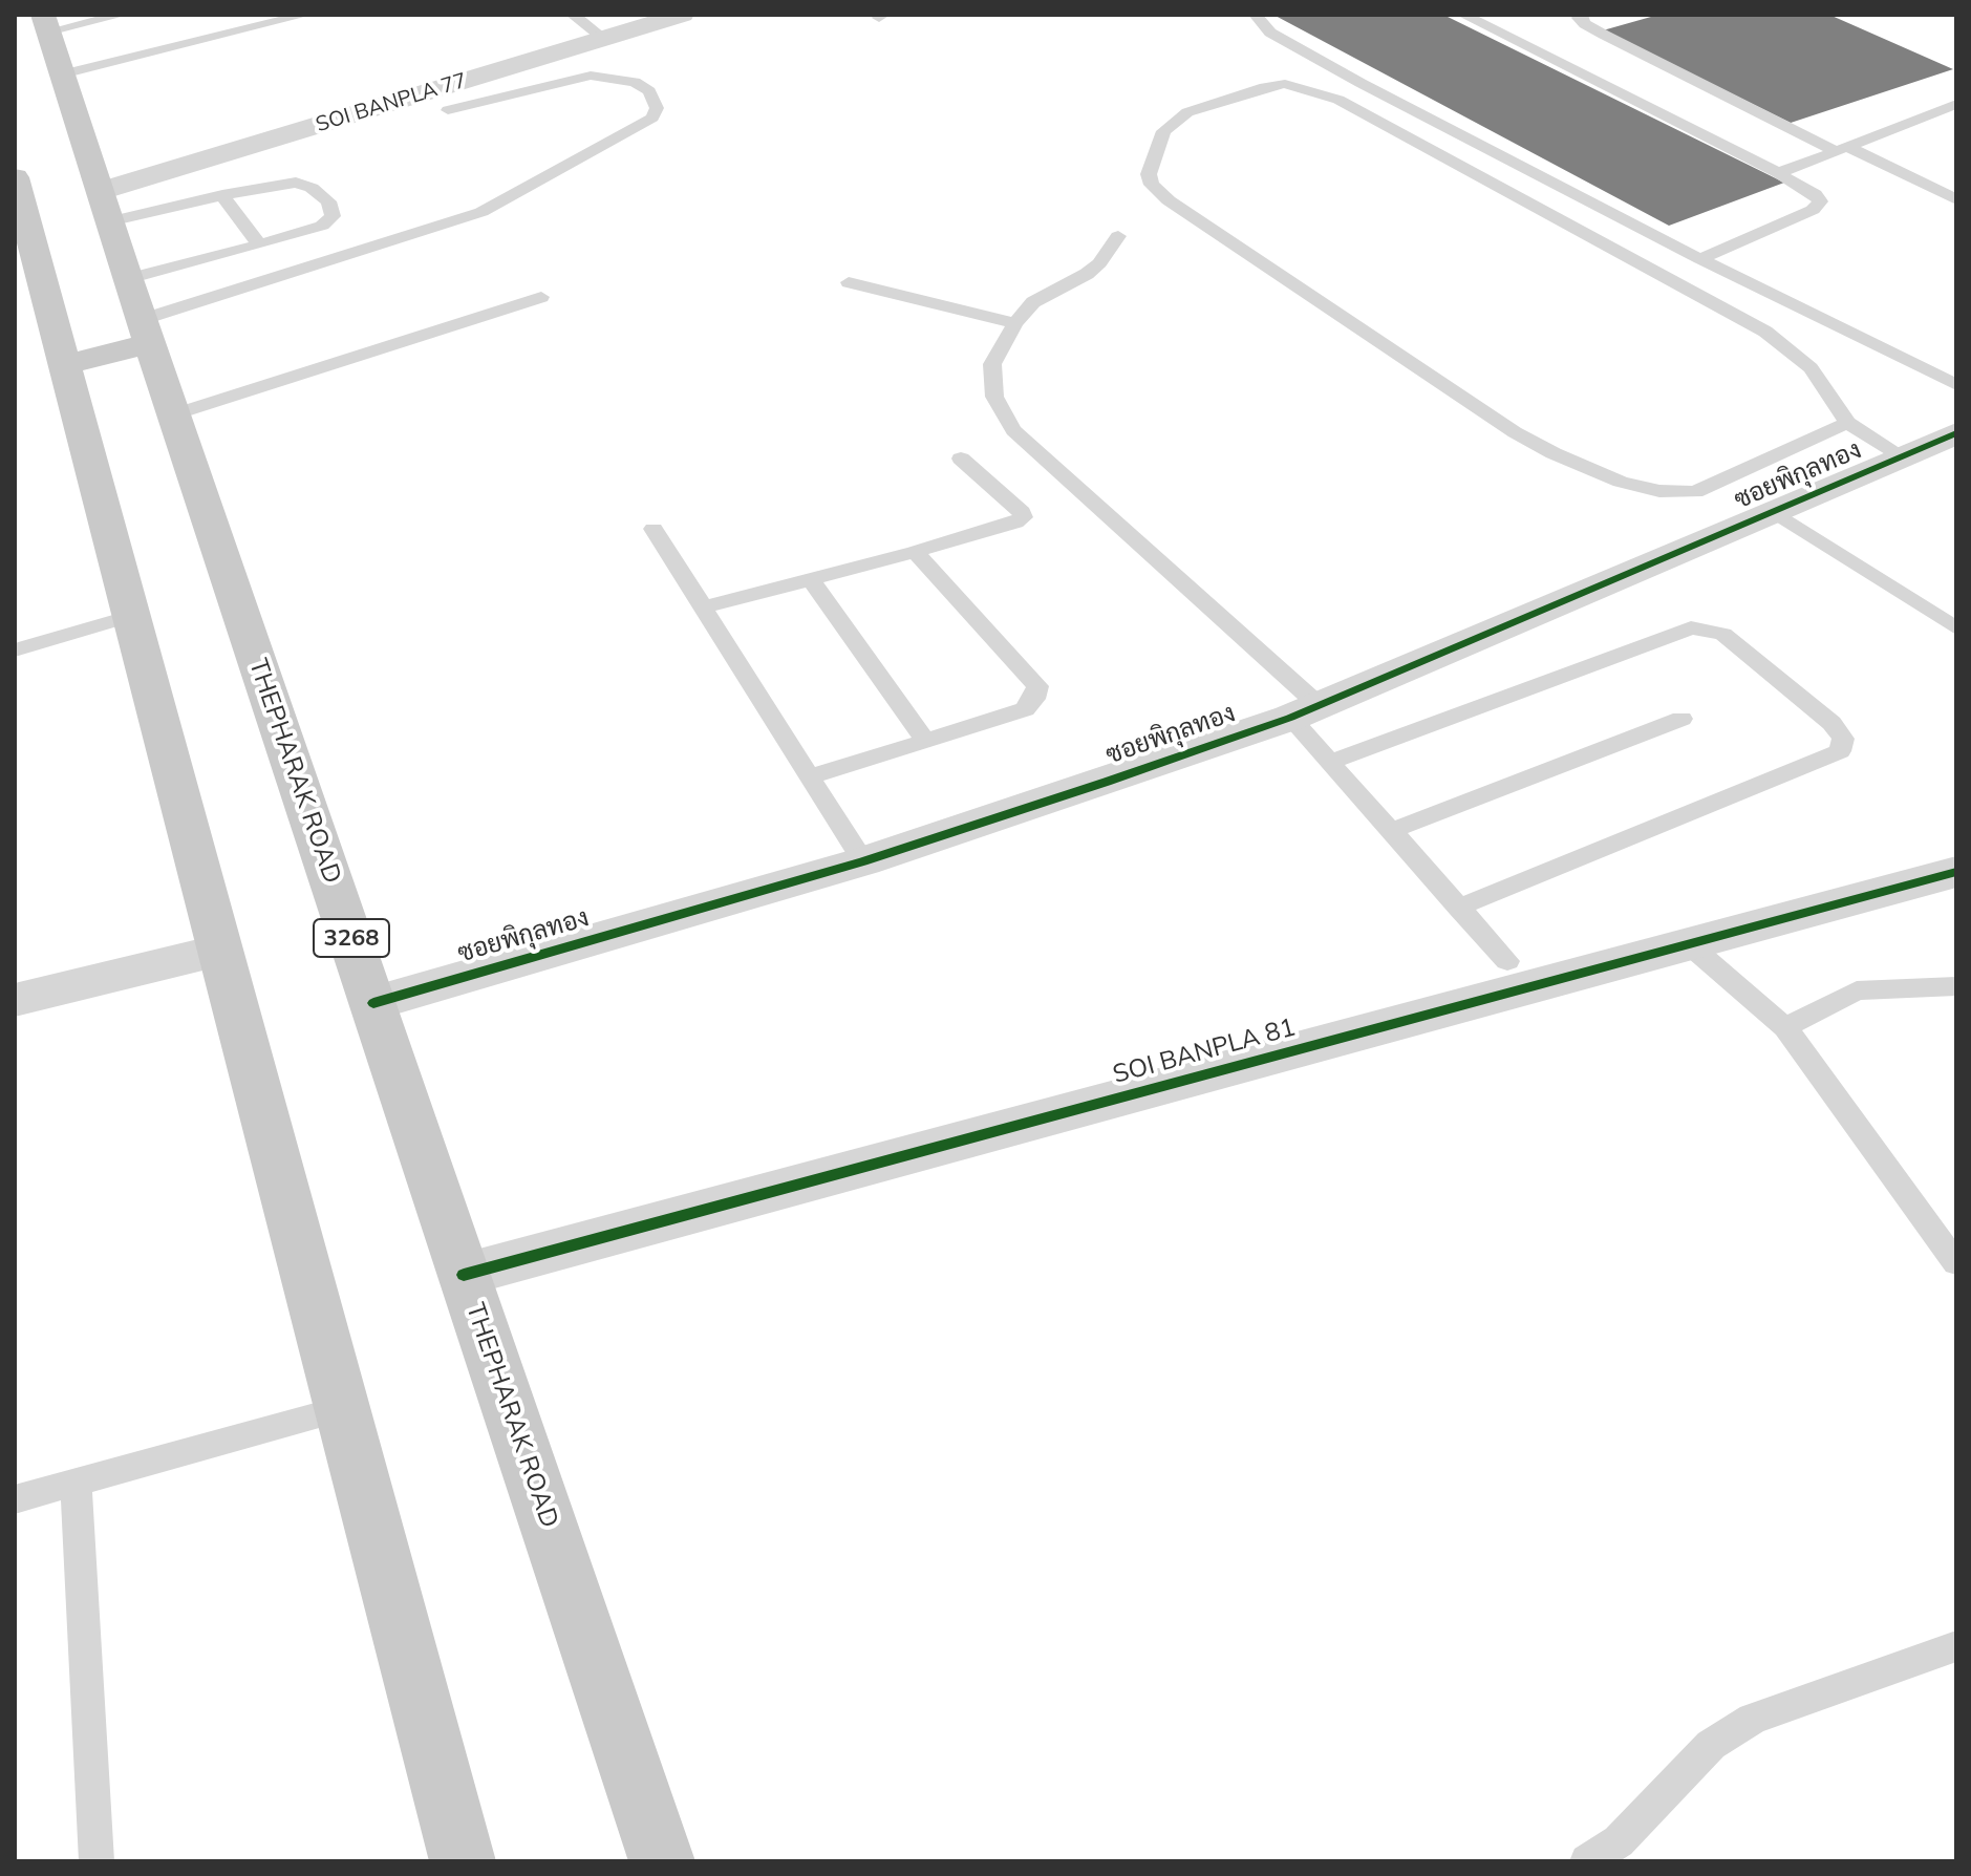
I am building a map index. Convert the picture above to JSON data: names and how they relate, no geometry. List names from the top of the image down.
{
  "streets": {
    "main road": ["THEPHARAK ROAD", "3268"],
    "street": ["SOI BANPLA 77", "ซอยพิกุลทอง", "SOI BANPLA 81"]
  },
  "crossings": [
    ["SOI BANPLA 77", "THEPHARAK ROAD"],
    ["ซอยพิกุลทอง", "THEPHARAK ROAD"],
    ["THEPHARAK ROAD", "SOI BANPLA 81"]
  ]
}
